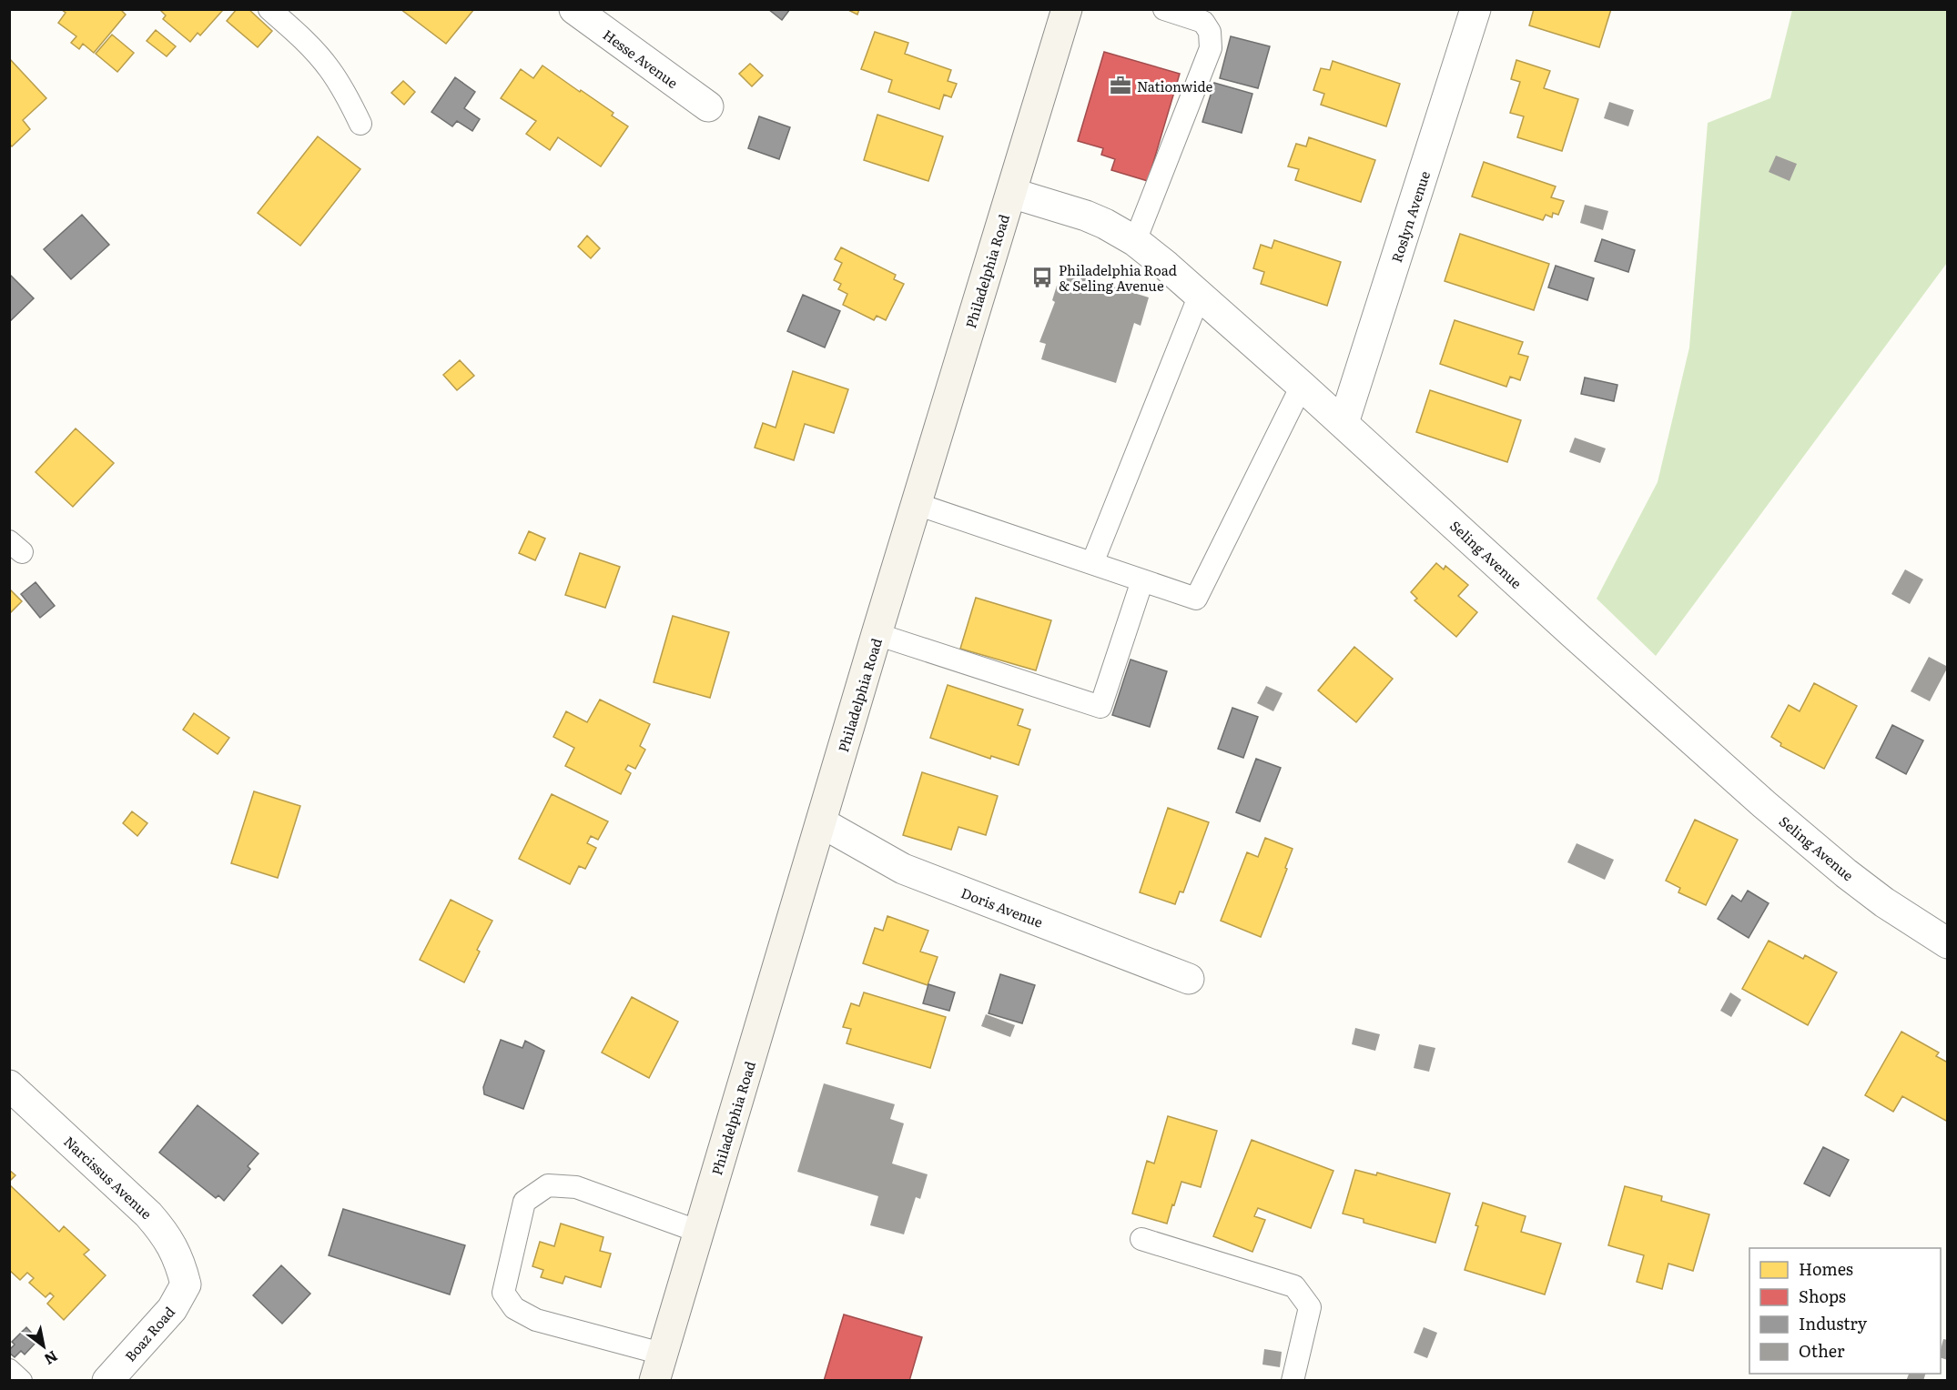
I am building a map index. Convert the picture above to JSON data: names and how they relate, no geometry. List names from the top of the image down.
{
  "streets": {
    "main road": ["Philadelphia Road"],
    "street": [
      "Hesse Avenue",
      "Roslyn Avenue",
      "Seling Avenue",
      "Doris Avenue",
      "Narcissus Avenue",
      "Boaz Road"
    ]
  },
  "crossings": [
    ["Roslyn Avenue", "Seling Avenue"],
    ["Philadelphia Road", "Seling Avenue"],
    ["Philadelphia Road", "Doris Avenue"],
    ["Narcissus Avenue", "Boaz Road"]
  ],
  "places": {
    "office": ["Nationwide"],
    "bus stop": ["Philadelphia Road & Seling Avenue"]
  },
  "legend": [
    "Homes",
    "Shops",
    "Industry",
    "Other"
  ],
  "north": "bottom right"
}
